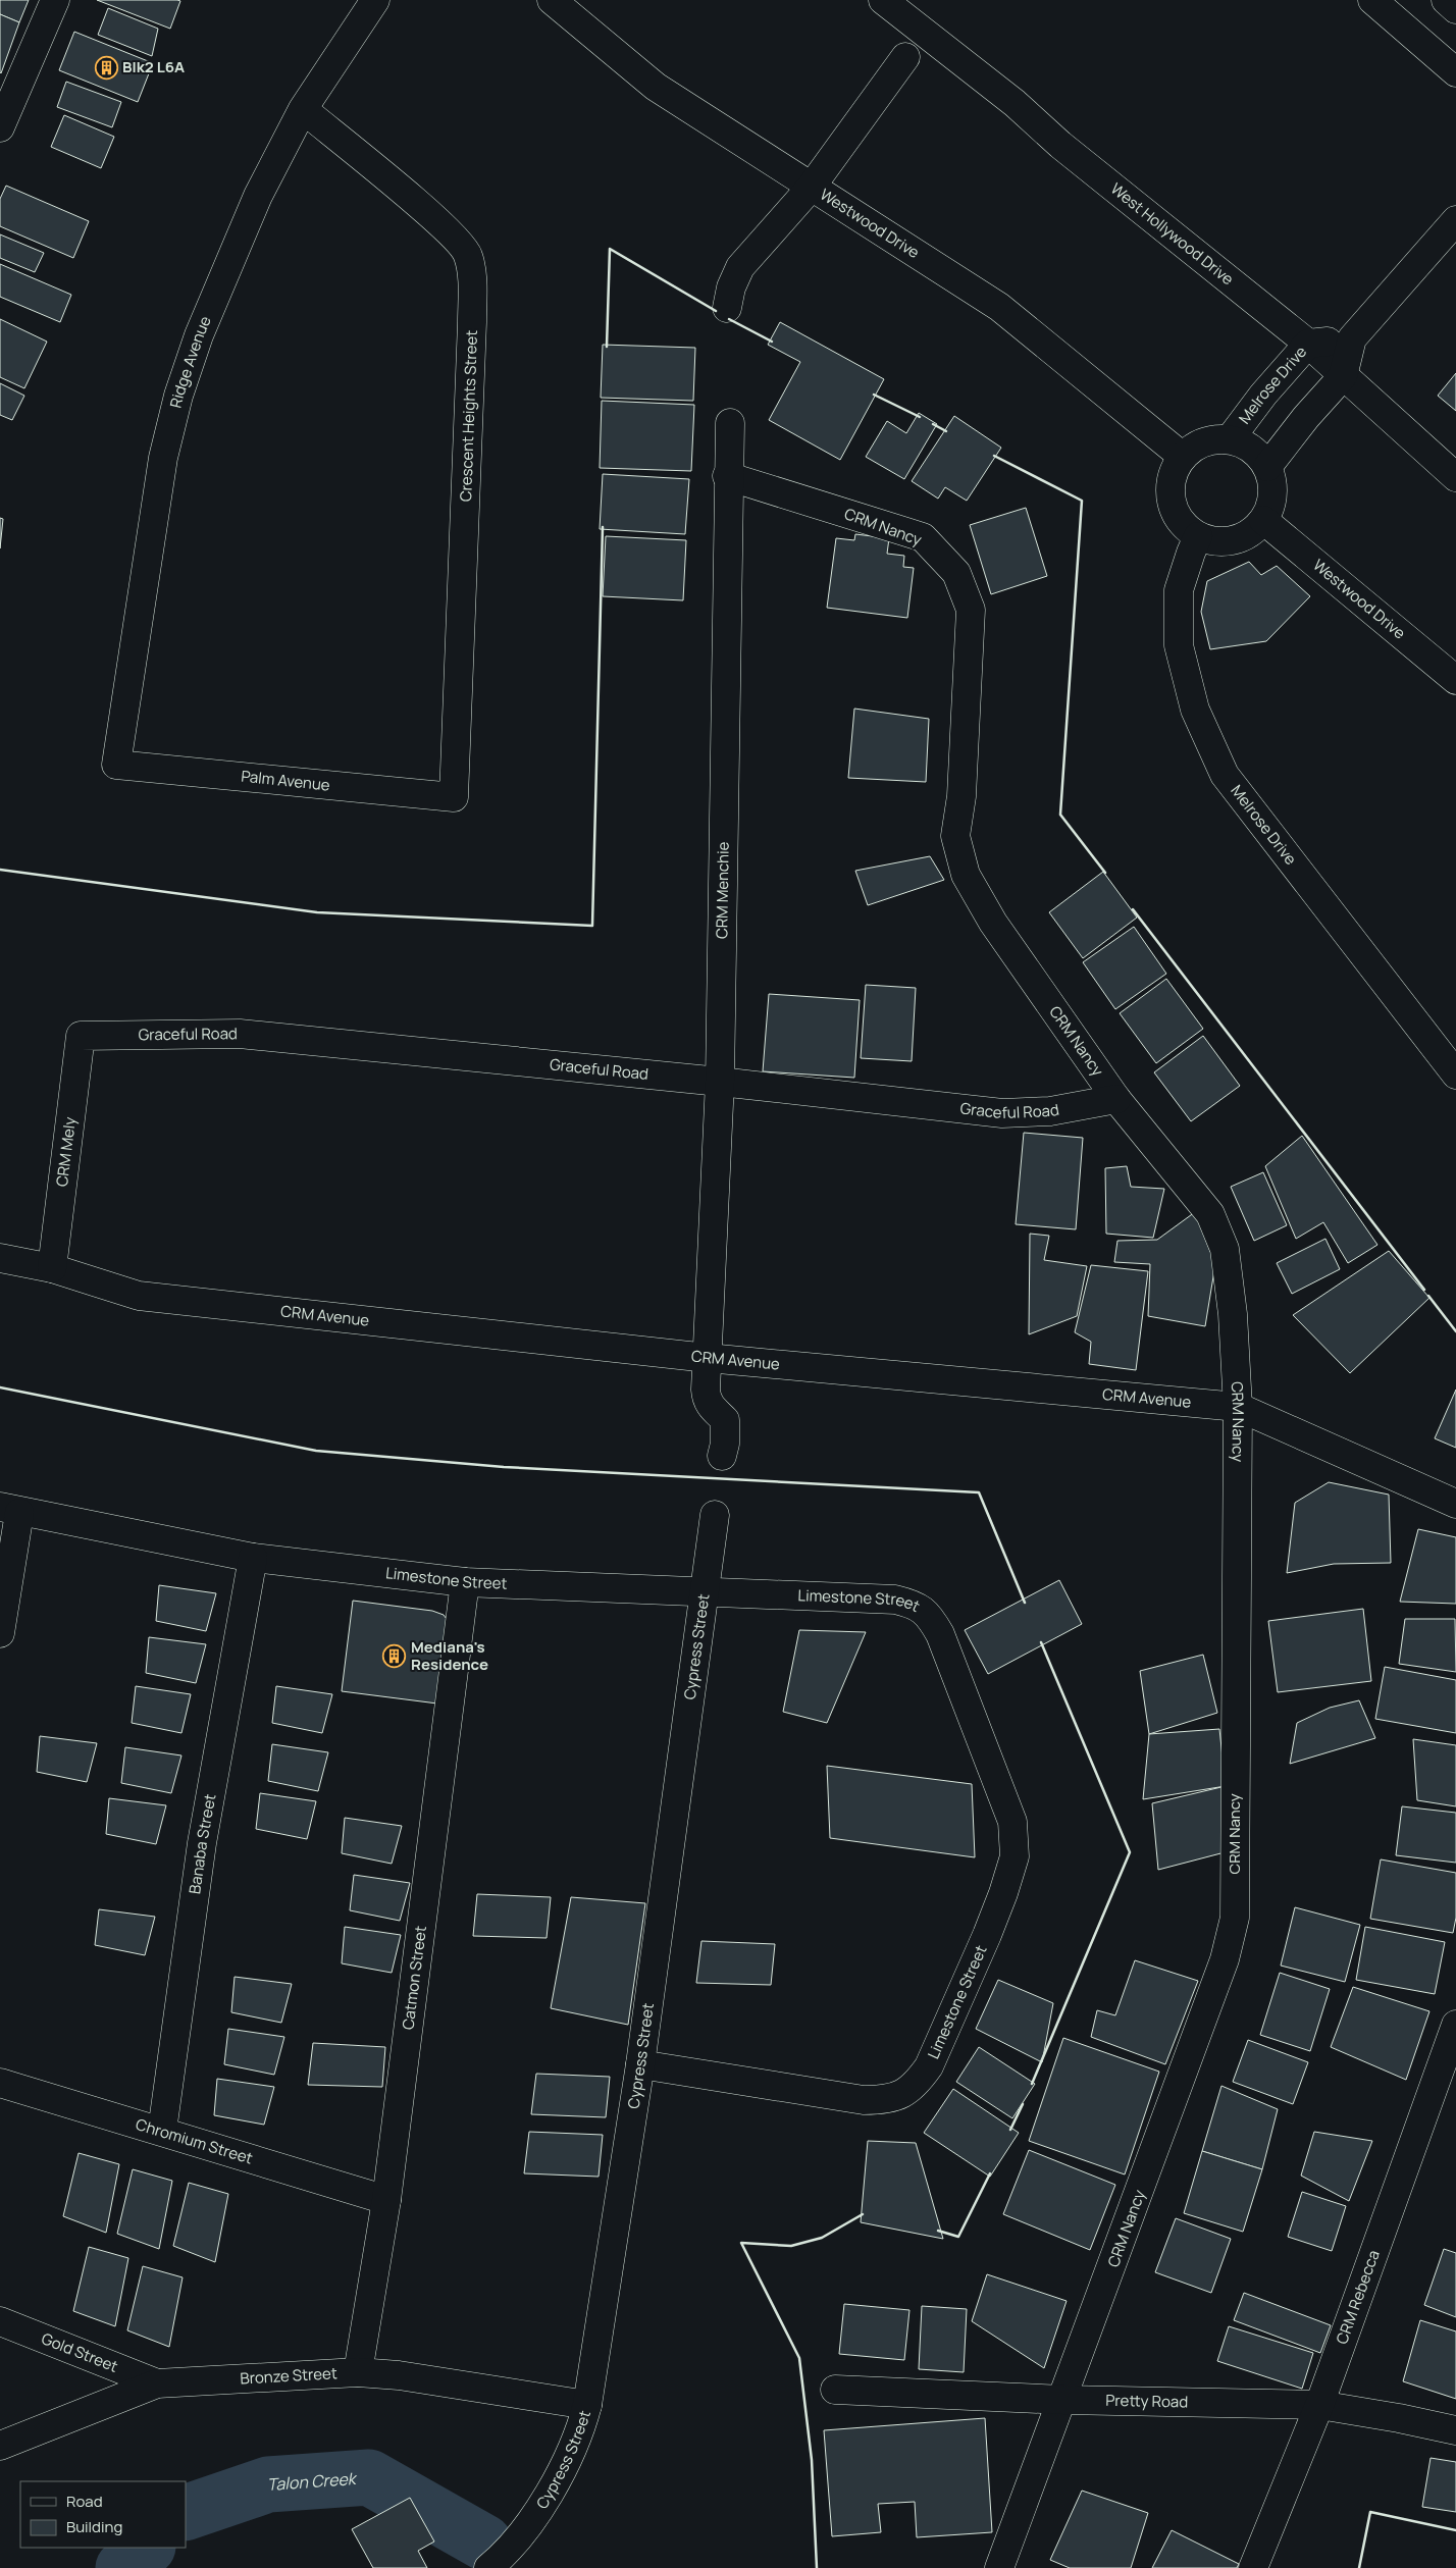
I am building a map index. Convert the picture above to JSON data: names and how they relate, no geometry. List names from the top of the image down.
{
  "streets": {
    "street": [
      "Westwood Drive",
      "West Hollywood Drive",
      "Ridge Avenue",
      "Melrose Drive",
      "Crescent Heights Street",
      "CRM Nancy",
      "Palm Avenue",
      "CRM Menchie",
      "Graceful Road",
      "CRM Mely",
      "CRM Avenue",
      "Limestone Street",
      "Cypress Street",
      "Banaba Street",
      "Catmon Street",
      "Chromium Street",
      "CRM Rebecca",
      "Gold Street",
      "Bronze Street",
      "Pretty Road"
    ]
  },
  "crossings": [
    ["Westwood Drive", "Melrose Drive"],
    ["West Hollywood Drive", "Melrose Drive"],
    ["Ridge Avenue", "Crescent Heights Street"],
    ["Ridge Avenue", "Palm Avenue"],
    ["Crescent Heights Street", "Palm Avenue"],
    ["CRM Nancy", "CRM Menchie"],
    ["CRM Nancy", "Graceful Road"],
    ["CRM Nancy", "CRM Avenue"],
    ["CRM Nancy", "Pretty Road"],
    ["CRM Menchie", "Graceful Road"],
    ["CRM Menchie", "CRM Avenue"],
    ["Graceful Road", "CRM Mely"],
    ["CRM Mely", "CRM Avenue"],
    ["Limestone Street", "Cypress Street"],
    ["Limestone Street", "Banaba Street"],
    ["Limestone Street", "Catmon Street"],
    ["Cypress Street", "Bronze Street"],
    ["Banaba Street", "Chromium Street"],
    ["Catmon Street", "Chromium Street"],
    ["Catmon Street", "Bronze Street"],
    ["CRM Rebecca", "Pretty Road"],
    ["Gold Street", "Bronze Street"]
  ],
  "water": ["Talon Creek"],
  "places": {
    "building": ["Blk2 L6A", "Mediana's Residence"]
  },
  "legend": ["Road", "Building"]
}
